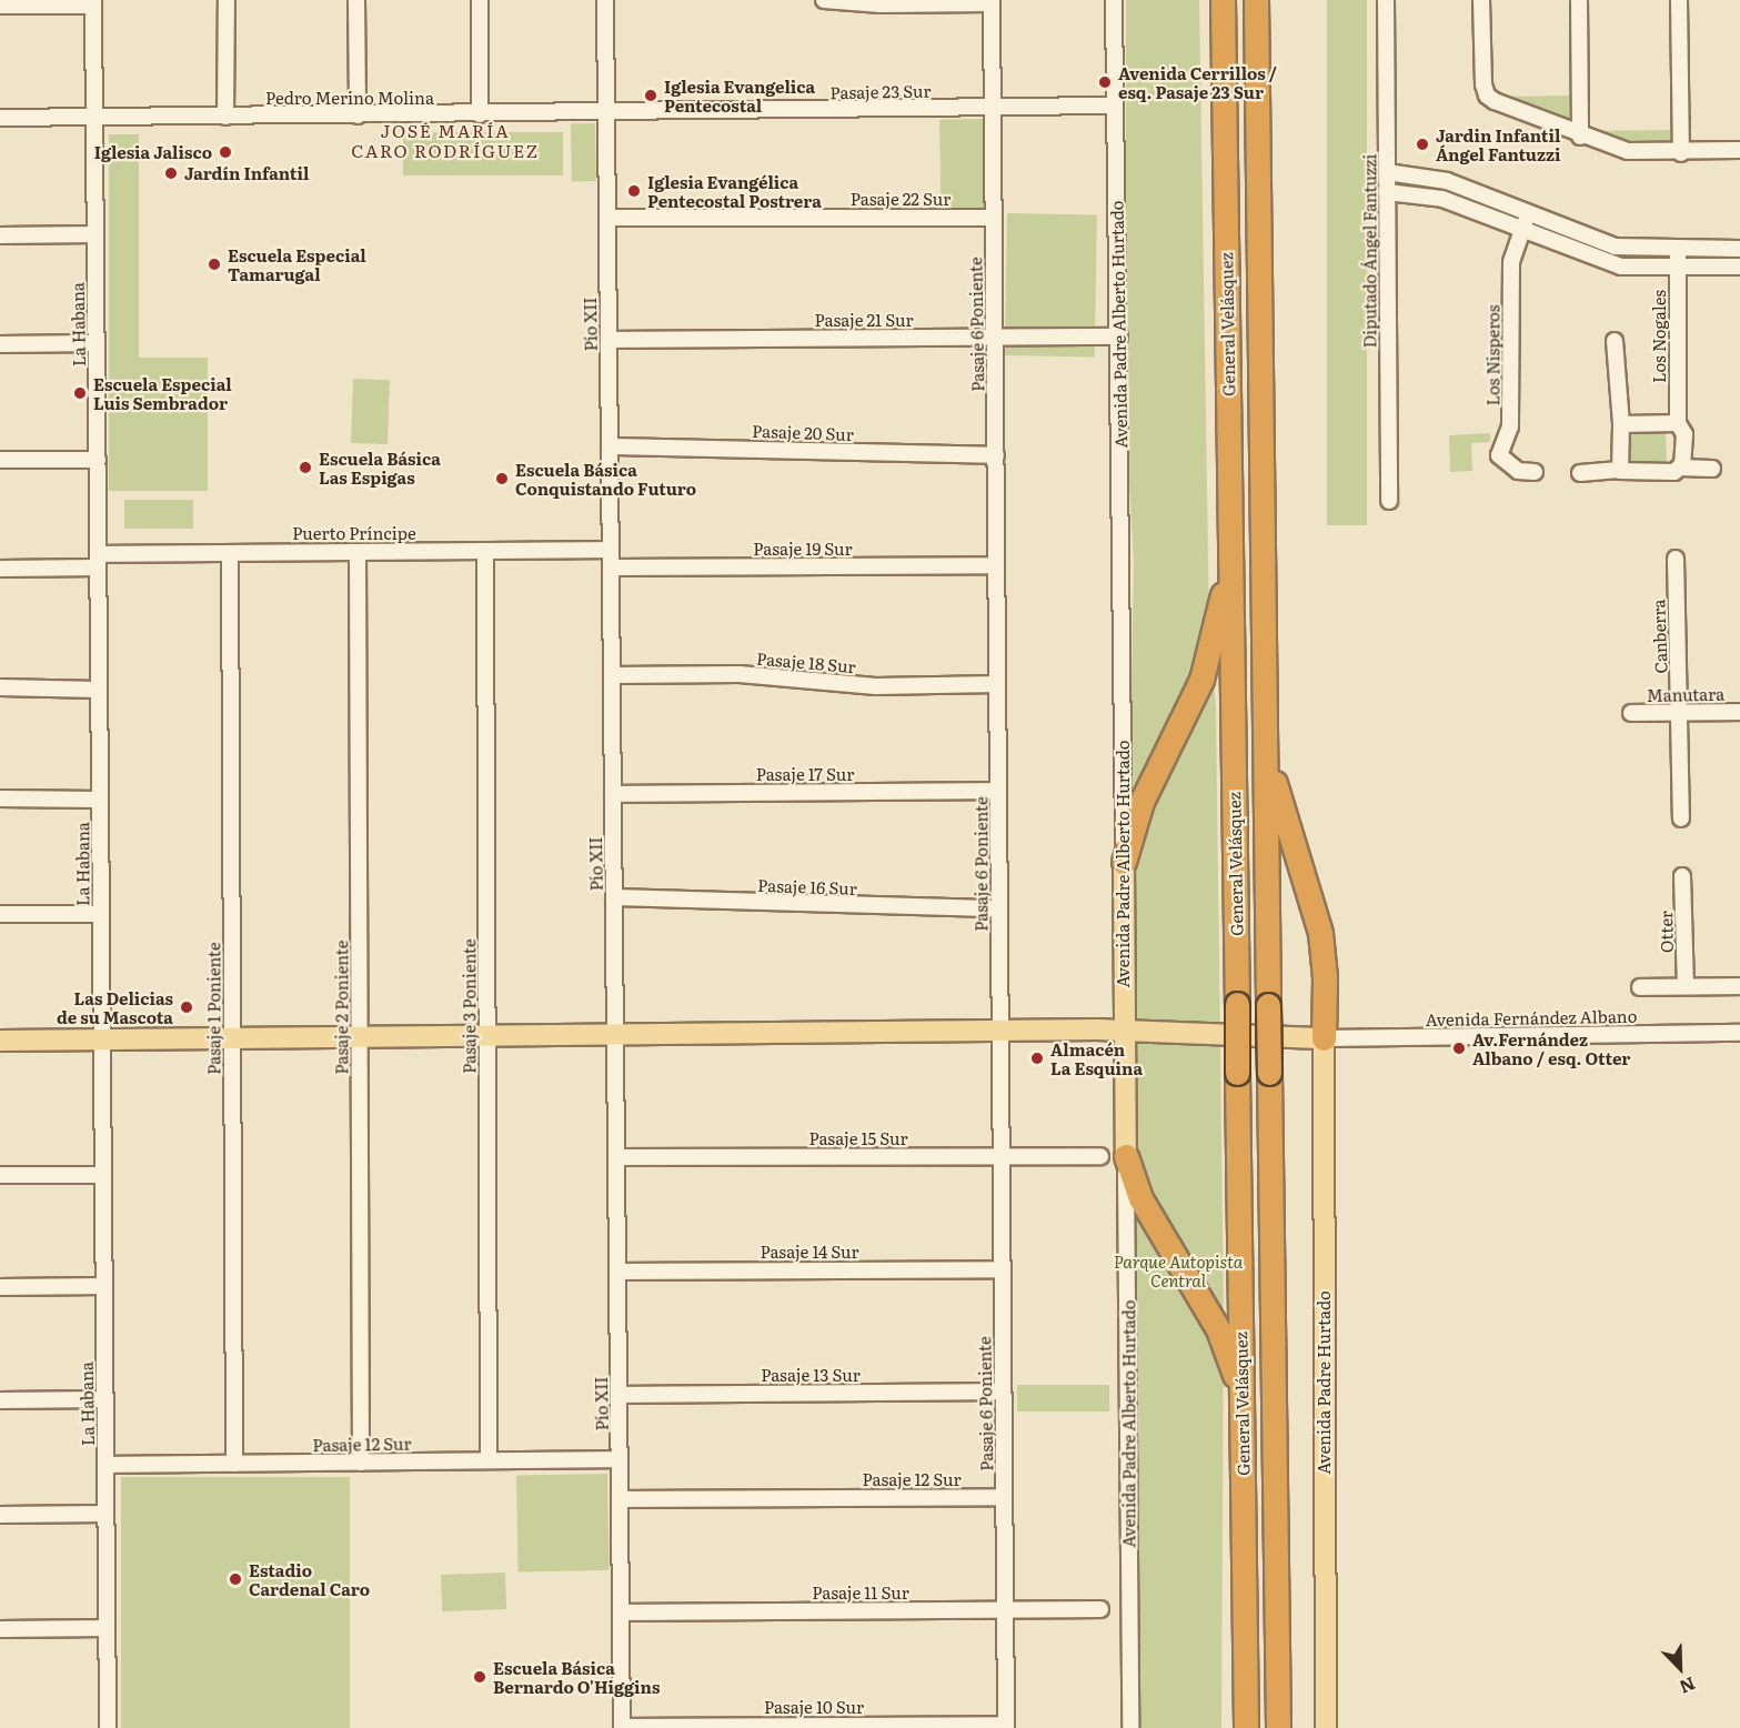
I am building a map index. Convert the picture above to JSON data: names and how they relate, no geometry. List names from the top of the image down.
{
  "streets": {
    "highway": ["General Velásquez"],
    "main road": ["Avenida Padre Alberto Hurtado", "Avenida Padre Hurtado"],
    "street": [
      "Pasaje 23 Sur",
      "Pedro Merino Molina",
      "Pasaje 22 Sur",
      "Diputado Ángel Fantuzzi",
      "Pasaje 21 Sur",
      "La Habana",
      "Pío XII",
      "Pasaje 6 Poniente",
      "Los Nogales",
      "Los Nisperos",
      "Pasaje 20 Sur",
      "Puerto Príncipe",
      "Pasaje 19 Sur",
      "Canberra",
      "Pasaje 18 Sur",
      "Manutara",
      "Pasaje 17 Sur",
      "Pasaje 16 Sur",
      "Otter",
      "Pasaje 3 Poniente",
      "Pasaje 2 Poniente",
      "Pasaje 1 Poniente",
      "Avenida Fernández Albano",
      "Pasaje 15 Sur",
      "Pasaje 14 Sur",
      "Pasaje 13 Sur",
      "Pasaje 12 Sur",
      "Pasaje 11 Sur",
      "Pasaje 10 Sur"
    ]
  },
  "crossings": [
    ["Pasaje 23 Sur", "Pedro Merino Molina"],
    ["Pasaje 23 Sur", "Pío XII"],
    ["Pasaje 23 Sur", "Pasaje 6 Poniente"],
    ["Pasaje 23 Sur", "Avenida Padre Alberto Hurtado"],
    ["Pedro Merino Molina", "La Habana"],
    ["Pedro Merino Molina", "Pío XII"],
    ["Pasaje 22 Sur", "Pío XII"],
    ["Pasaje 22 Sur", "Pasaje 6 Poniente"],
    ["Pasaje 21 Sur", "Pío XII"],
    ["Pasaje 21 Sur", "Pasaje 6 Poniente"],
    ["Pasaje 21 Sur", "Avenida Padre Alberto Hurtado"],
    ["La Habana", "Puerto Príncipe"],
    ["La Habana", "Pasaje 12 Sur"],
    ["Pío XII", "Pasaje 20 Sur"],
    ["Pío XII", "Puerto Príncipe"],
    ["Pío XII", "Pasaje 19 Sur"],
    ["Pío XII", "Pasaje 18 Sur"],
    ["Pío XII", "Pasaje 17 Sur"],
    ["Pío XII", "Pasaje 16 Sur"],
    ["Pío XII", "Pasaje 15 Sur"],
    ["Pío XII", "Pasaje 14 Sur"],
    ["Pío XII", "Pasaje 13 Sur"],
    ["Pío XII", "Pasaje 12 Sur"],
    ["Pío XII", "Pasaje 11 Sur"],
    ["Pío XII", "Pasaje 10 Sur"],
    ["Pasaje 6 Poniente", "Pasaje 20 Sur"],
    ["Pasaje 6 Poniente", "Pasaje 19 Sur"],
    ["Pasaje 6 Poniente", "Pasaje 18 Sur"],
    ["Pasaje 6 Poniente", "Pasaje 17 Sur"],
    ["Pasaje 6 Poniente", "Pasaje 16 Sur"],
    ["Pasaje 6 Poniente", "Pasaje 15 Sur"],
    ["Pasaje 6 Poniente", "Pasaje 14 Sur"],
    ["Pasaje 6 Poniente", "Pasaje 13 Sur"],
    ["Pasaje 6 Poniente", "Pasaje 12 Sur"],
    ["Pasaje 6 Poniente", "Pasaje 11 Sur"],
    ["Pasaje 6 Poniente", "Pasaje 10 Sur"],
    ["Puerto Príncipe", "Pasaje 3 Poniente"],
    ["Puerto Príncipe", "Pasaje 2 Poniente"],
    ["Puerto Príncipe", "Pasaje 1 Poniente"],
    ["Canberra", "Manutara"],
    ["Pasaje 3 Poniente", "Pasaje 12 Sur"],
    ["Pasaje 2 Poniente", "Pasaje 12 Sur"],
    ["Pasaje 1 Poniente", "Pasaje 12 Sur"],
    ["Avenida Fernández Albano", "Avenida Padre Hurtado"]
  ],
  "districts": ["JOSÉ MARÍA CARO RODRÍGUEZ"],
  "parks": ["Parque Autopista Central"],
  "places": [
    "Avenida Cerrillos / esq. Pasaje 23 Sur",
    "Iglesia Evangelica Pentecostal",
    "Jardin Infantil Ángel Fantuzzi",
    "Iglesia Jalisco",
    "Jardín Infantil",
    "Iglesia Evangélica Pentecostal Postrera",
    "Escuela Especial Tamarugal",
    "Escuela Especial Luis Sembrador",
    "Escuela Básica Las Espigas",
    "Escuela Básica Conquistando Futuro",
    "Las Delicias de su Mascota",
    "Av.Fernández Albano / esq. Otter",
    "Almacén La Esquina",
    "Estadio Cardenal Caro",
    "Escuela Básica Bernardo O'Higgins"
  ],
  "north": "bottom right"
}
